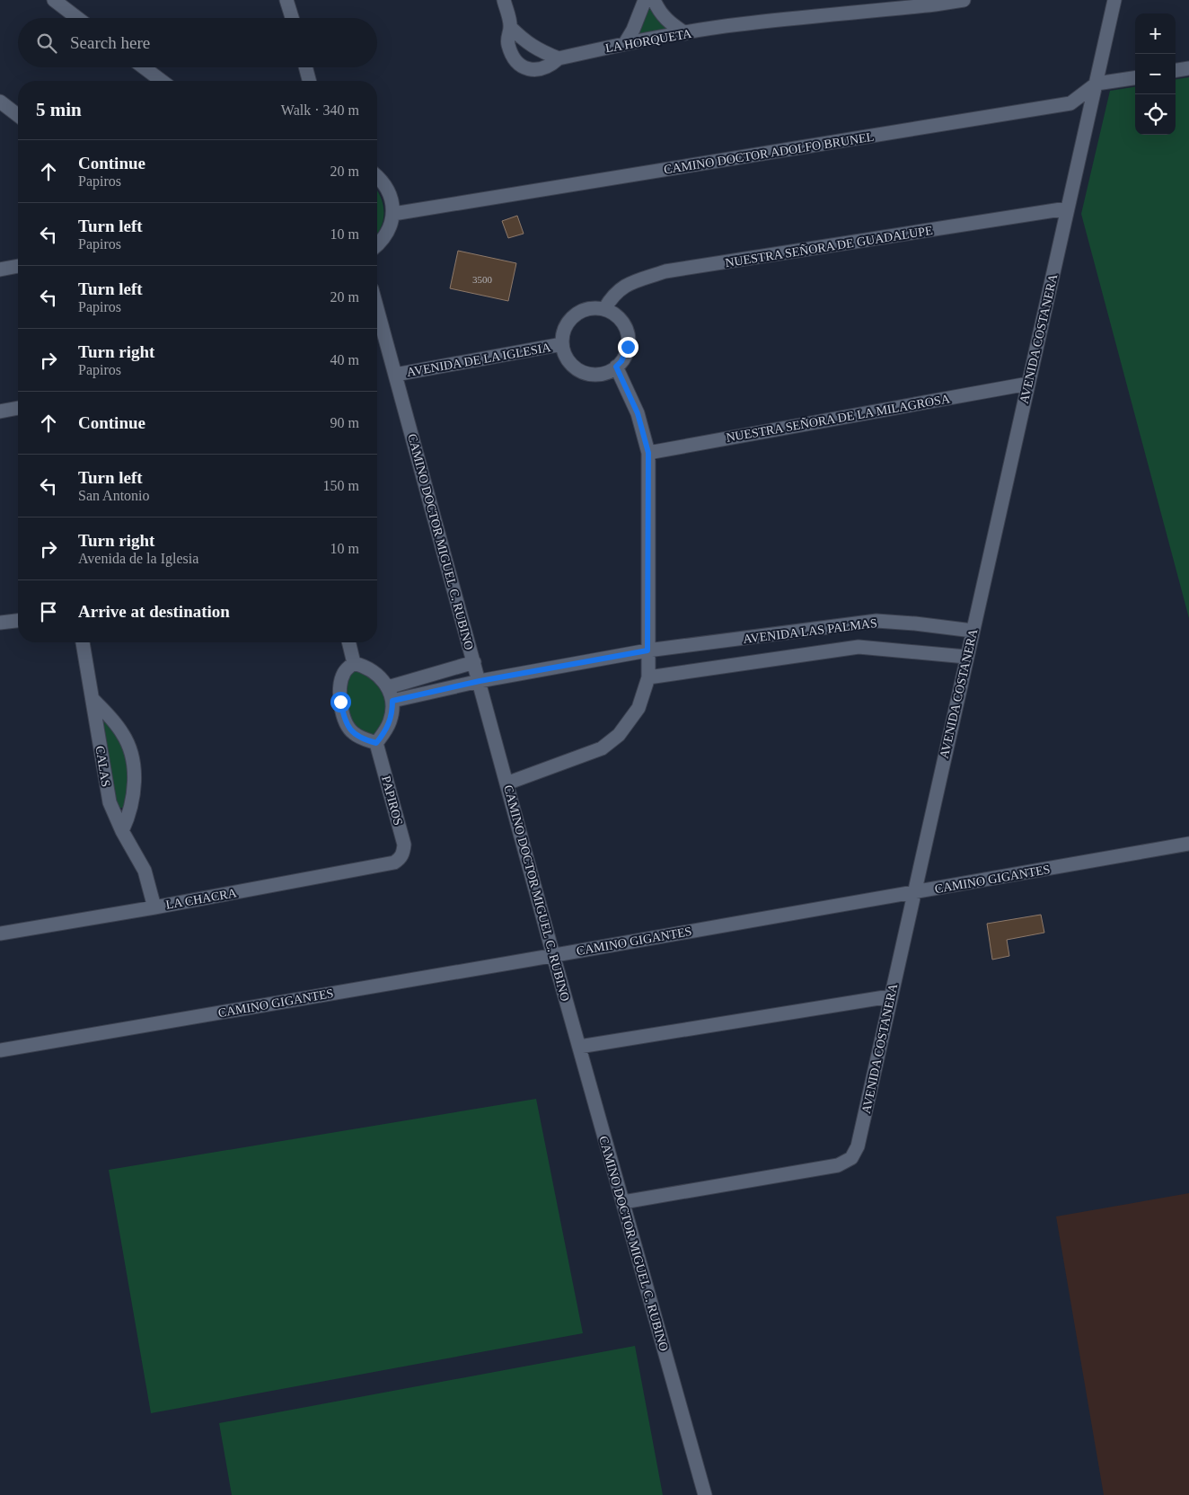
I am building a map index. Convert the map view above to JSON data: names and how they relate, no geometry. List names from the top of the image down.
{
  "streets": {
    "street": [
      "LA HORQUETA",
      "CAMINO DOCTOR ADOLFO BRUNEL",
      "NUESTRA SEÑORA DE GUADALUPE",
      "AVENIDA COSTANERA",
      "AVENIDA DE LA IGLESIA",
      "NUESTRA SEÑORA DE LA MILAGROSA",
      "CAMINO DOCTOR MIGUEL C. RUBINO",
      "AVENIDA LAS PALMAS",
      "CALAS",
      "PAPIROS",
      "CAMINO GIGANTES",
      "LA CHACRA"
    ]
  },
  "crossings": [
    ["CAMINO DOCTOR ADOLFO BRUNEL", "AVENIDA COSTANERA"],
    ["NUESTRA SEÑORA DE GUADALUPE", "AVENIDA COSTANERA"],
    ["NUESTRA SEÑORA DE GUADALUPE", "AVENIDA DE LA IGLESIA"],
    ["AVENIDA COSTANERA", "NUESTRA SEÑORA DE LA MILAGROSA"],
    ["AVENIDA COSTANERA", "CAMINO DOCTOR MIGUEL C. RUBINO"],
    ["AVENIDA COSTANERA", "AVENIDA LAS PALMAS"],
    ["AVENIDA COSTANERA", "CAMINO GIGANTES"],
    ["AVENIDA DE LA IGLESIA", "CAMINO DOCTOR MIGUEL C. RUBINO"],
    ["CAMINO DOCTOR MIGUEL C. RUBINO", "AVENIDA LAS PALMAS"],
    ["CAMINO DOCTOR MIGUEL C. RUBINO", "CAMINO GIGANTES"],
    ["CALAS", "LA CHACRA"],
    ["PAPIROS", "LA CHACRA"]
  ],
  "house_numbers": ["3500"],
  "page": {
    "map_buttons": ["+", "−"],
    "search": "Search here",
    "heading": ["5 min", "Walk · 340 m"],
    "list": [
      ["Continue", "Papiros", "20 m"],
      ["Turn left", "Papiros", "10 m"],
      ["Turn left", "Papiros", "20 m"],
      ["Turn right", "Papiros", "40 m"],
      ["Continue", "90 m"],
      ["Turn left", "San Antonio", "150 m"],
      ["Turn right", "Avenida de la Iglesia", "10 m"],
      "Arrive at destination"
    ]
  }
}
